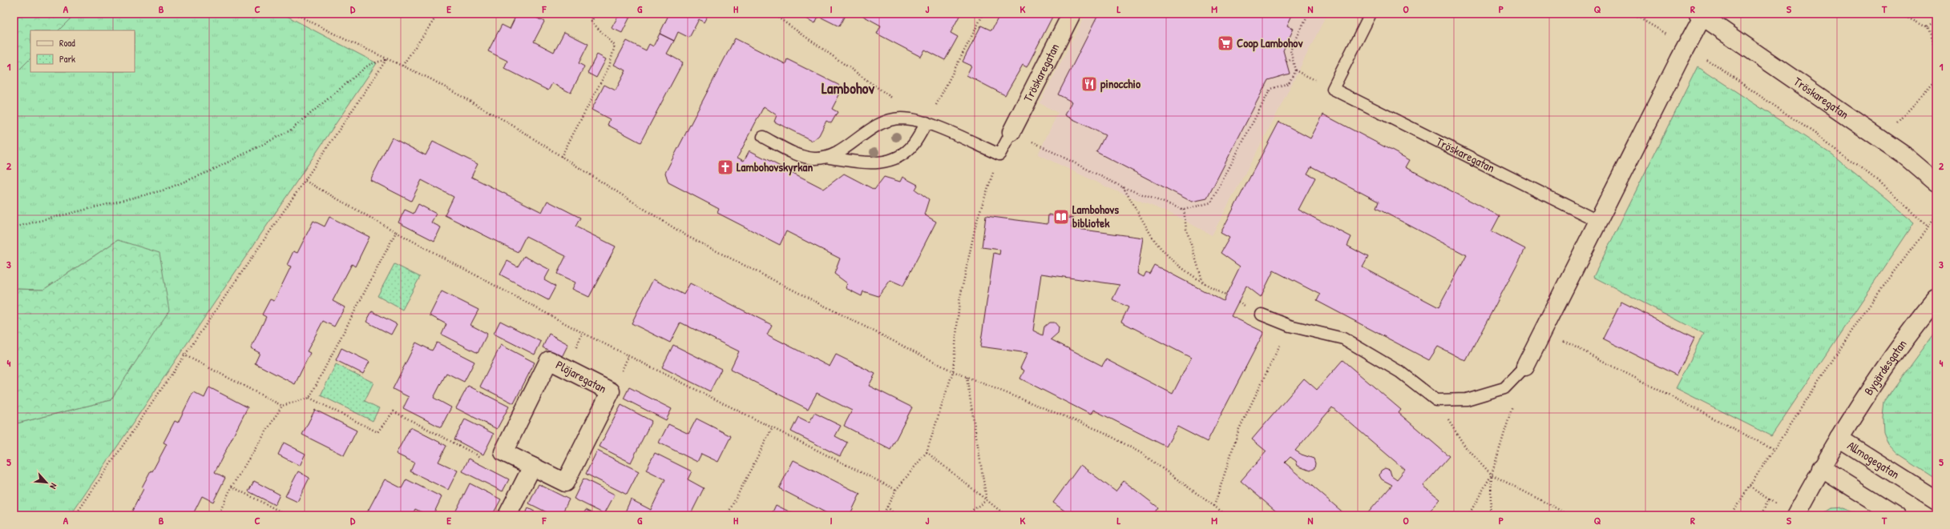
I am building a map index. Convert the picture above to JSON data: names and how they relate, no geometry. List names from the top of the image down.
{
  "streets": {
    "street": [
      "Tröskaregatan",
      "Bygärdesgatan",
      "Plöjaregatan",
      "Allmogegatan"
    ]
  },
  "crossings": [
    ["Bygärdesgatan", "Allmogegatan"]
  ],
  "districts": ["Lambohov"],
  "places": {
    "supermarket": ["Coop Lambohov"],
    "restaurant": ["pinocchio"],
    "church": ["Lambohovskyrkan"],
    "library": ["Lambohovs bibliotek"]
  },
  "legend": ["Road", "Park"],
  "north": "bottom right",
  "grid": {
    "columns": [
      "A",
      "B",
      "C",
      "D",
      "E",
      "F",
      "G",
      "H",
      "I",
      "J",
      "K",
      "L",
      "M",
      "N",
      "O",
      "P",
      "Q",
      "R",
      "S",
      "T"
    ],
    "rows": [
      "1",
      "2",
      "3",
      "4",
      "5"
    ]
  }
}
